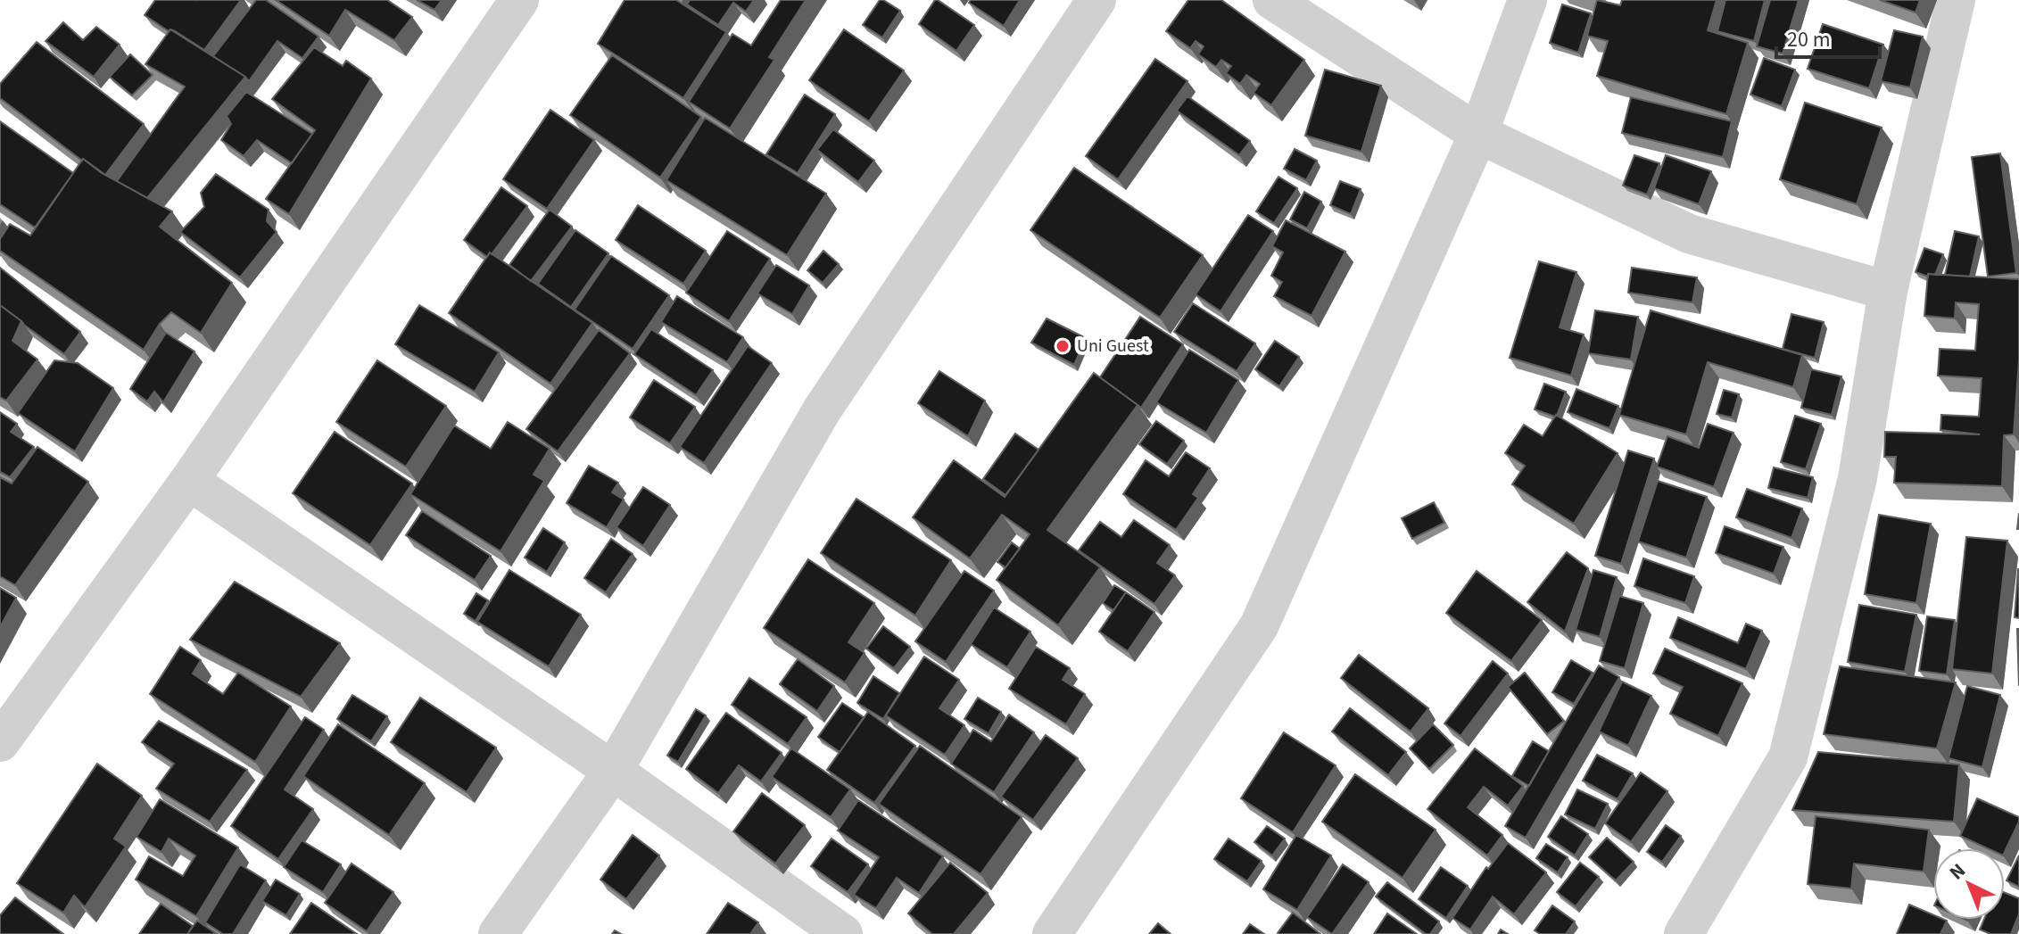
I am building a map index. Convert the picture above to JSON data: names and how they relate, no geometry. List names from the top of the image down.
{
  "places": ["Uni Guest"],
  "scale_bar": "20 m",
  "north": "top left"
}
